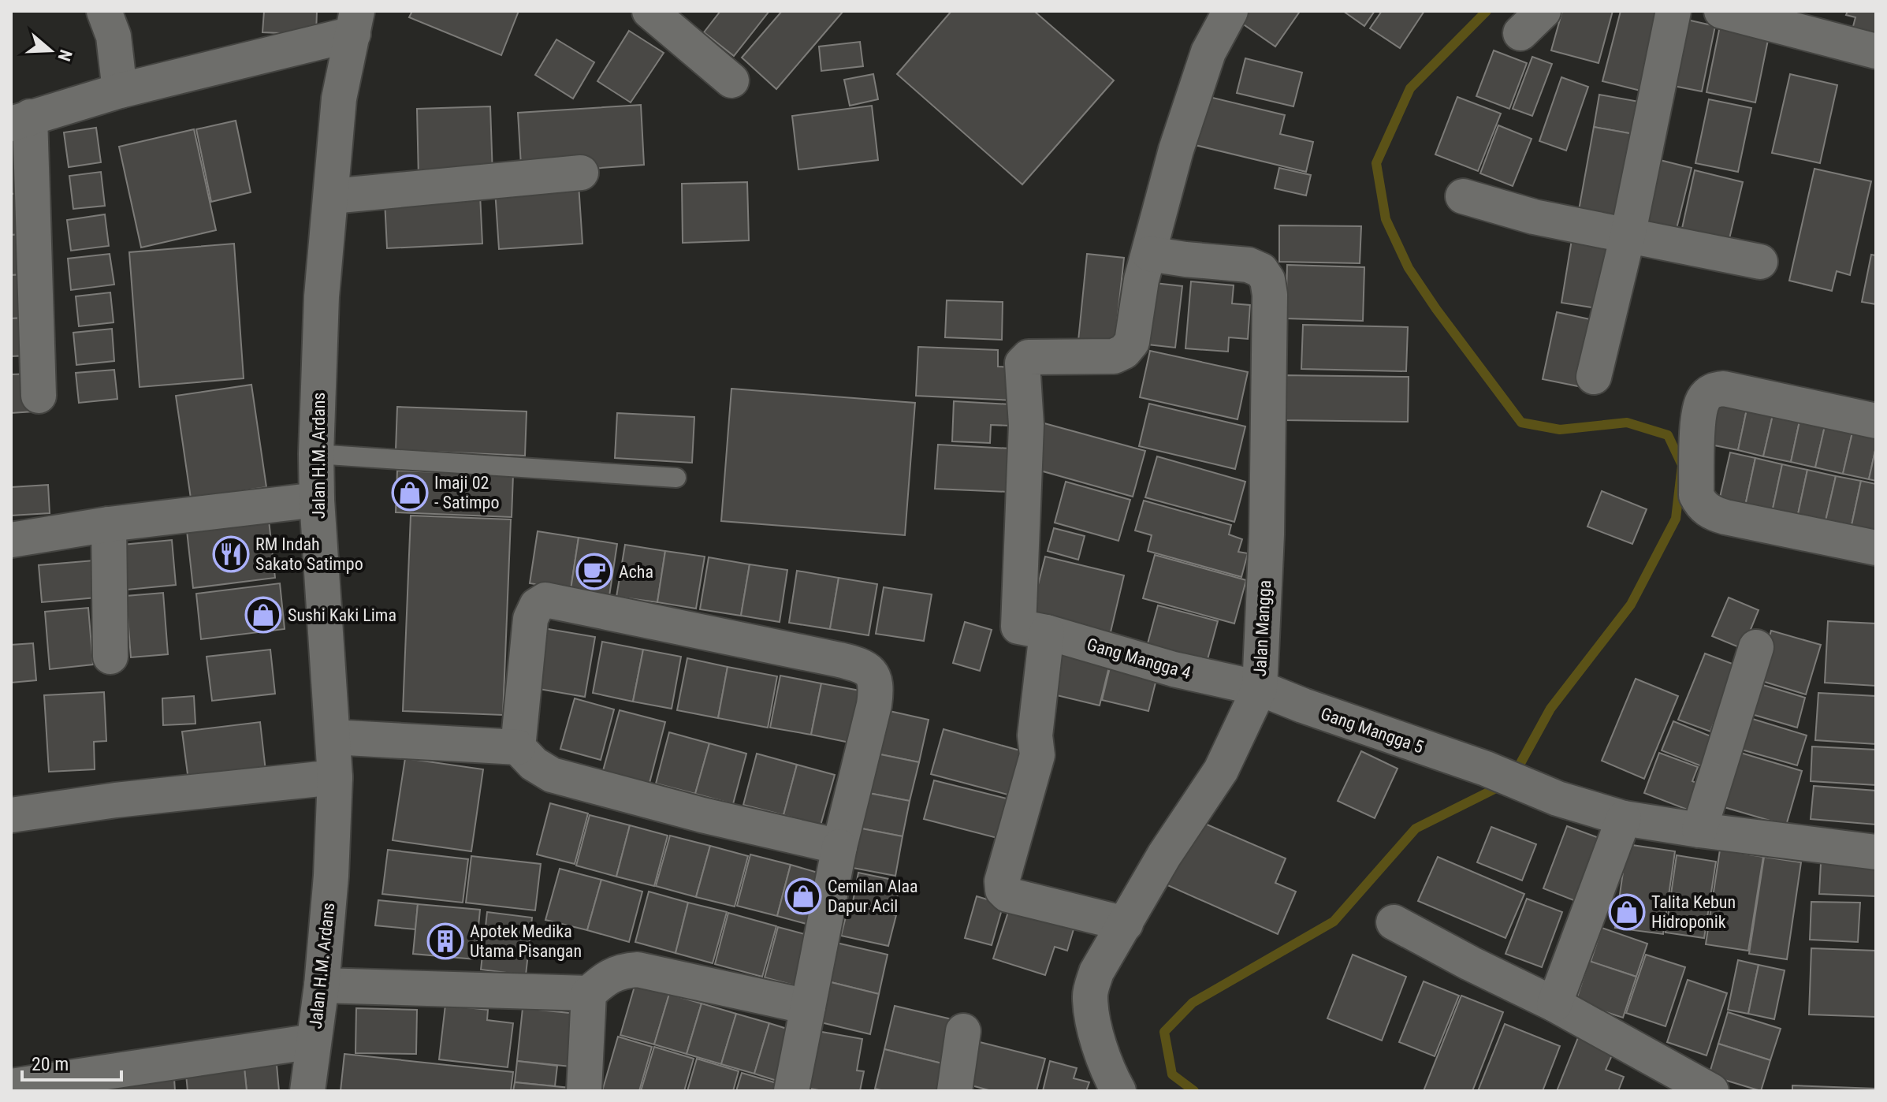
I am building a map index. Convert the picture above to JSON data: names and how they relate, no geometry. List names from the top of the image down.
{
  "streets": {
    "street": [
      "Jalan H.M. Ardans",
      "Jalan Mangga",
      "Gang Mangga 4",
      "Gang Mangga 5"
    ]
  },
  "crossings": [
    ["Jalan Mangga", "Gang Mangga 4"],
    ["Jalan Mangga", "Gang Mangga 5"],
    ["Gang Mangga 4", "Gang Mangga 5"]
  ],
  "places": {
    "shop": [
      "Imaji 02 - Satimpo",
      "Sushi Kaki Lima",
      "Cemilan Alaa Dapur Acil",
      "Talita Kebun Hidroponik"
    ],
    "restaurant": ["RM Indah Sakato Satimpo"],
    "cafe": ["Acha"],
    "building": ["Apotek Medika Utama Pisangan"]
  },
  "scale_bar": "20 m",
  "north": "right"
}
